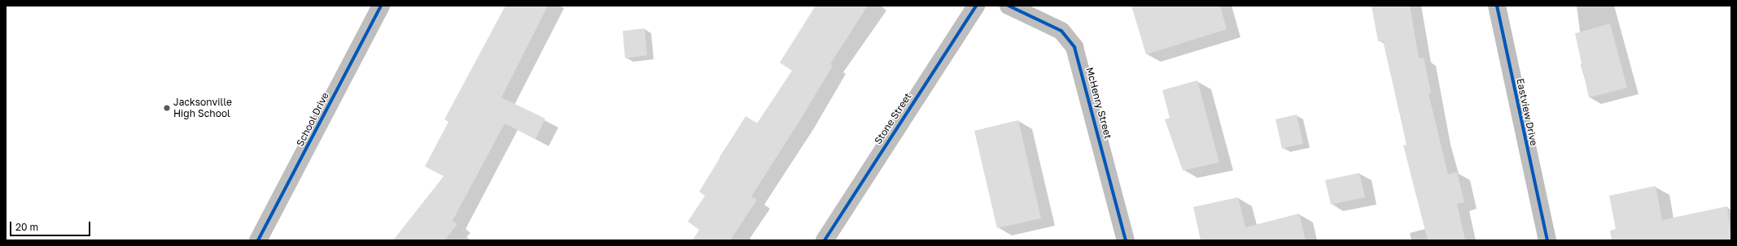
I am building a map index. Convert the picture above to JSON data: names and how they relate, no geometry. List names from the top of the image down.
{
  "streets": {
    "street": [
      "McHenry Street",
      "Eastview Drive",
      "Stone Street",
      "School Drive"
    ]
  },
  "places": ["Jacksonville High School"],
  "scale_bar": "20 m"
}
